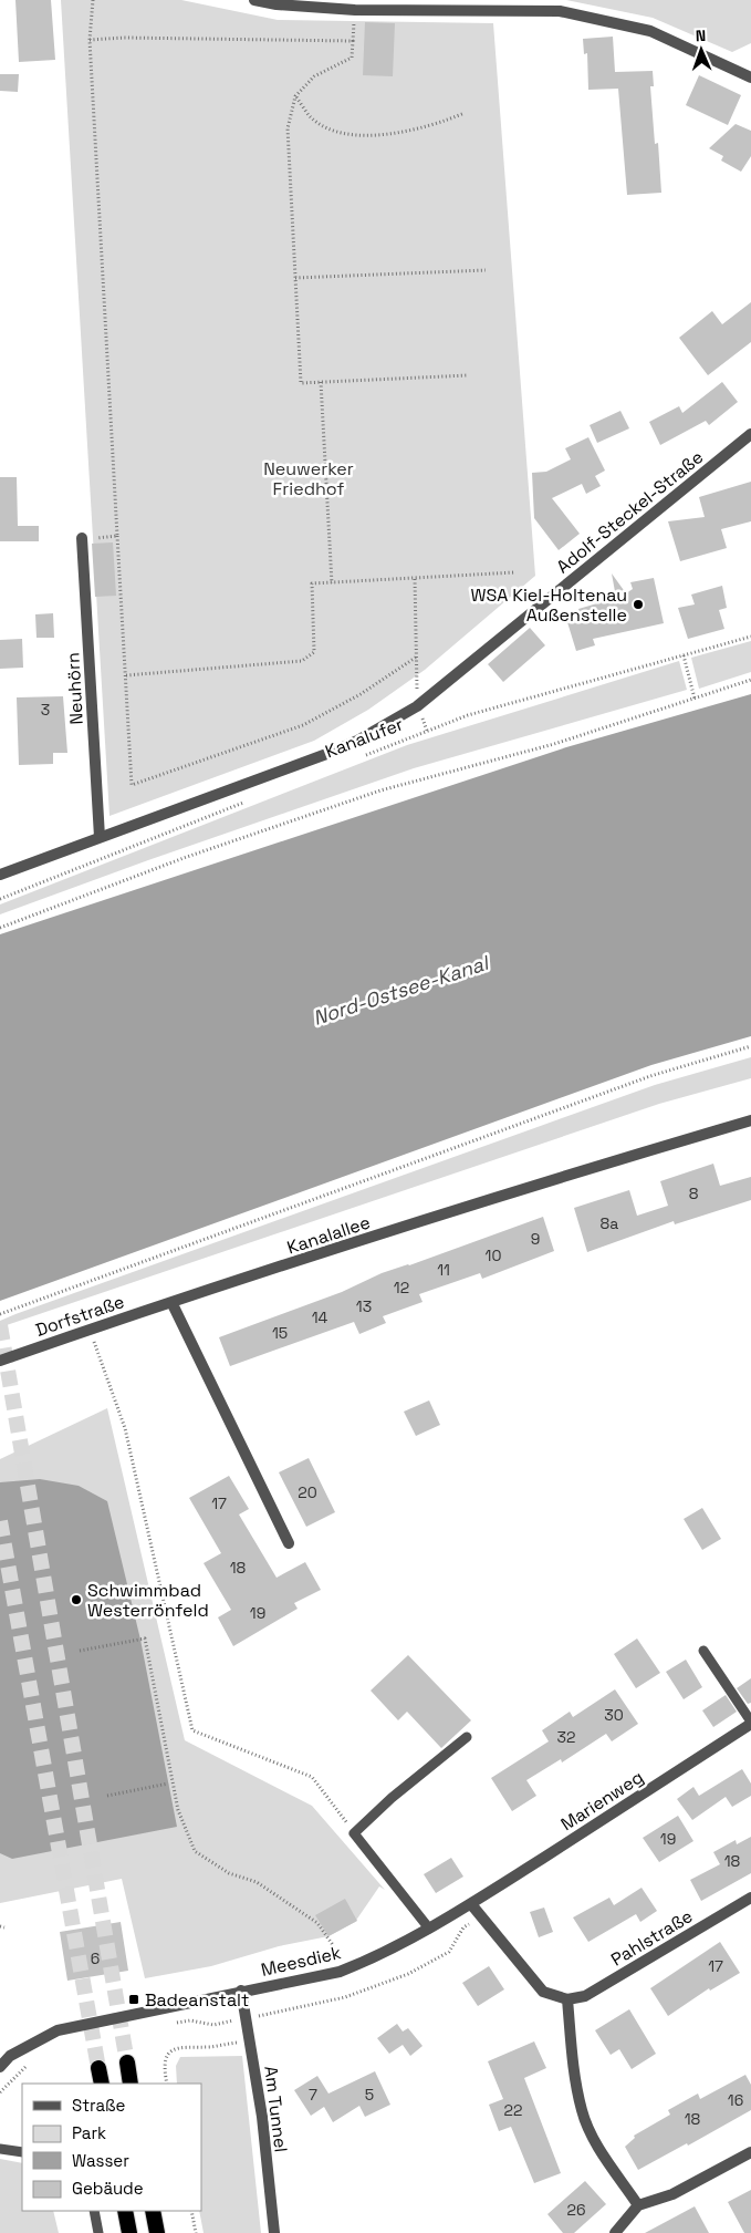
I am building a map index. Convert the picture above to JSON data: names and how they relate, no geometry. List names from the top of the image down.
{
  "streets": {
    "street": [
      "Adolf-Steckel-Straße",
      "Neuhörn",
      "Kanalallee",
      "Dorfstraße",
      "Marienweg",
      "Pahlstraße",
      "Meesdiek",
      "Am Tunnel"
    ],
    "path": ["Kanalufer"]
  },
  "crossings": [
    ["Adolf-Steckel-Straße", "Neuhörn"],
    ["Kanalallee", "Dorfstraße"],
    ["Marienweg", "Meesdiek"],
    ["Meesdiek", "Am Tunnel"]
  ],
  "water": ["Nord-Ostsee-Kanal"],
  "parks": ["Neuwerker Friedhof"],
  "places": {
    "other": ["WSA Kiel-Holtenau Außenstelle", "Schwimmbad Westerrönfeld"],
    "transit": ["Badeanstalt"]
  },
  "house_numbers": [
    "3",
    "8",
    "8a",
    "9",
    "10",
    "11",
    "12",
    "13",
    "14",
    "15",
    "20",
    "17",
    "18",
    "19",
    "30",
    "32",
    "19",
    "18",
    "6",
    "17",
    "7",
    "5",
    "16",
    "22",
    "18",
    "26"
  ],
  "legend": [
    "Straße",
    "Park",
    "Wasser",
    "Gebäude"
  ],
  "north": "top"
}
